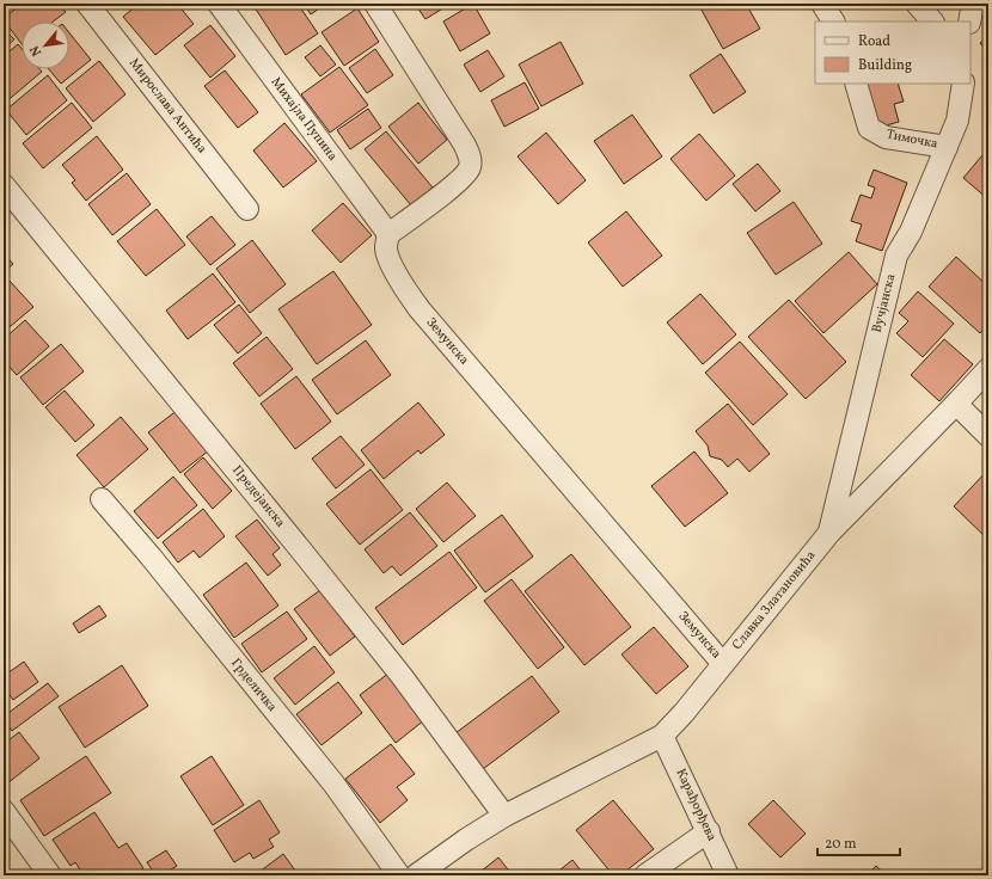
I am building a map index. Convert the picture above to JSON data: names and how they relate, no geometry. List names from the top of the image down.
{
  "streets": {
    "street": [
      "Мирослава Антића",
      "Михајла Пупина",
      "Тимочка",
      "Вучјанска",
      "Земунска",
      "Предејанска",
      "Славка Златановића",
      "Грделичка",
      "Карађорђева"
    ]
  },
  "crossings": [
    ["Михајла Пупина", "Земунска"],
    ["Тимочка", "Вучјанска"],
    ["Вучјанска", "Славка Златановића"],
    ["Земунска", "Славка Златановића"],
    ["Предејанска", "Славка Златановића"],
    ["Славка Златановића", "Карађорђева"]
  ],
  "legend": ["Road", "Building"],
  "scale_bar": "20 m",
  "north": "bottom left"
}
